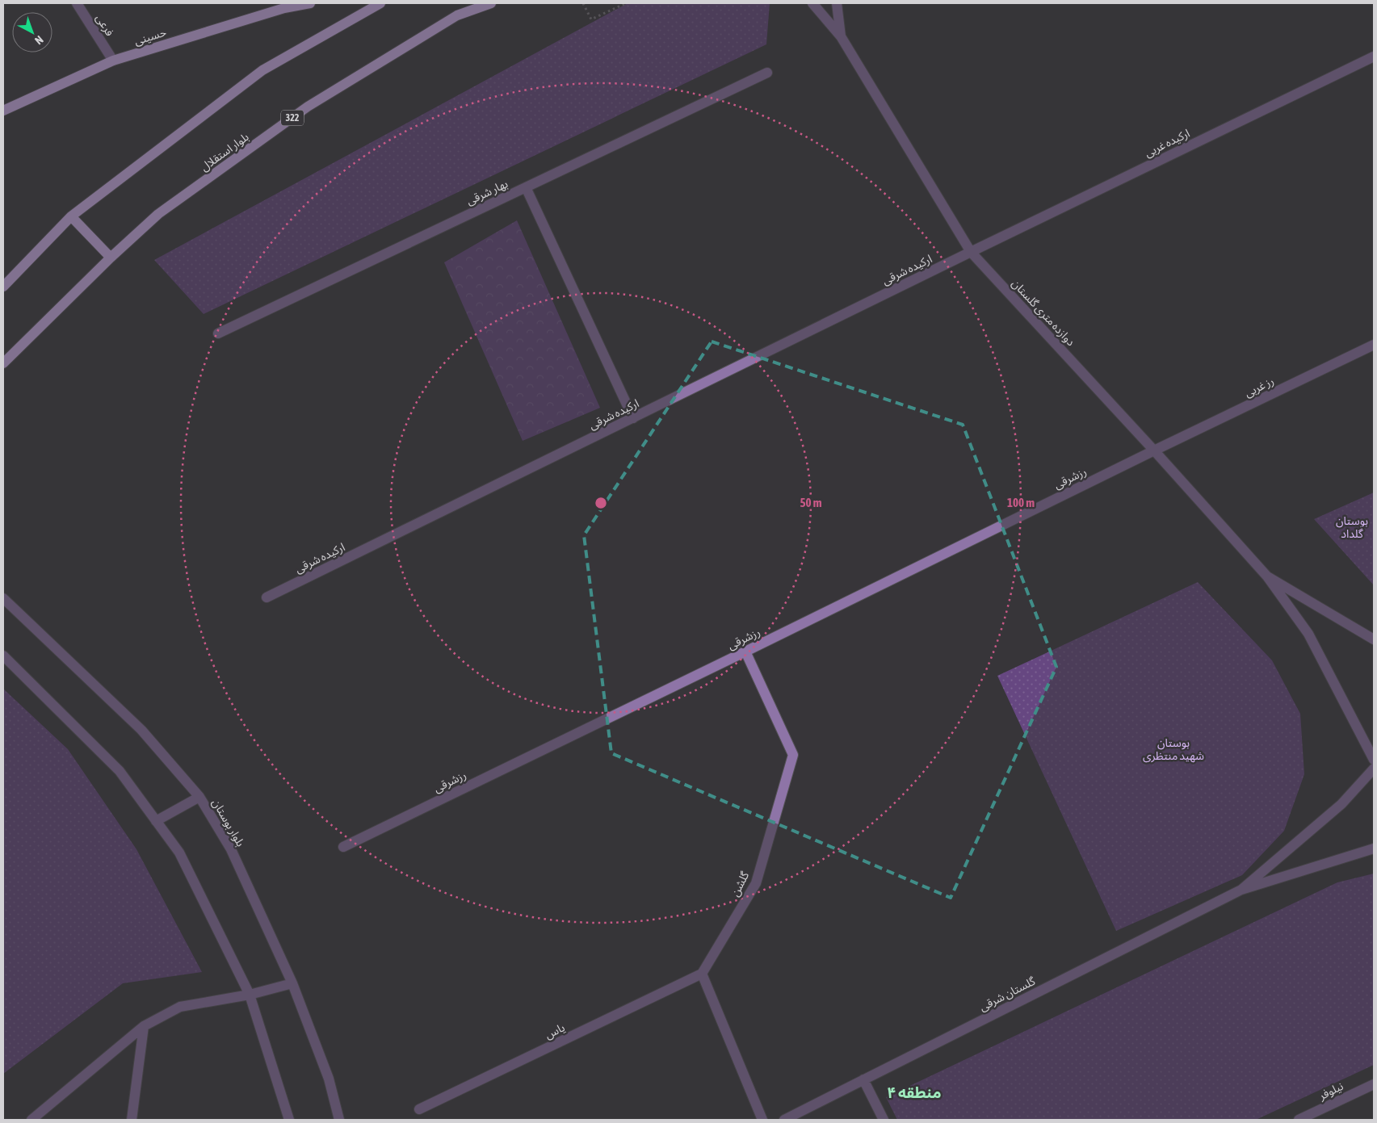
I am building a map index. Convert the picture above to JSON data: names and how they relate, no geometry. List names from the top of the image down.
{
  "streets": {
    "main road": ["حسینی", "322", "بلوار استقلال"],
    "street": [
      "فرعی",
      "ارکیده غربی",
      "بهار شرقی",
      "ارکیده شرقی",
      "دوازده متری گلستان",
      "رز غربی",
      "رزشرقی",
      "بلوار بوستان",
      "گلشن",
      "گلستان شرقی",
      "یاس",
      "نیلوفر"
    ]
  },
  "crossings": [
    ["فرعی", "حسینی"],
    ["ارکیده غربی", "ارکیده شرقی"],
    ["ارکیده غربی", "دوازده متری گلستان"],
    ["ارکیده شرقی", "دوازده متری گلستان"],
    ["دوازده متری گلستان", "رز غربی"],
    ["دوازده متری گلستان", "رزشرقی"],
    ["رز غربی", "رزشرقی"],
    ["رزشرقی", "گلشن"],
    ["گلشن", "یاس"]
  ],
  "districts": ["منطقه ۴"],
  "parks": ["بوستان گلداد", "بوستان شهید منتظری"],
  "north": "bottom right",
  "rings": ["50 m", "100 m"]
}
